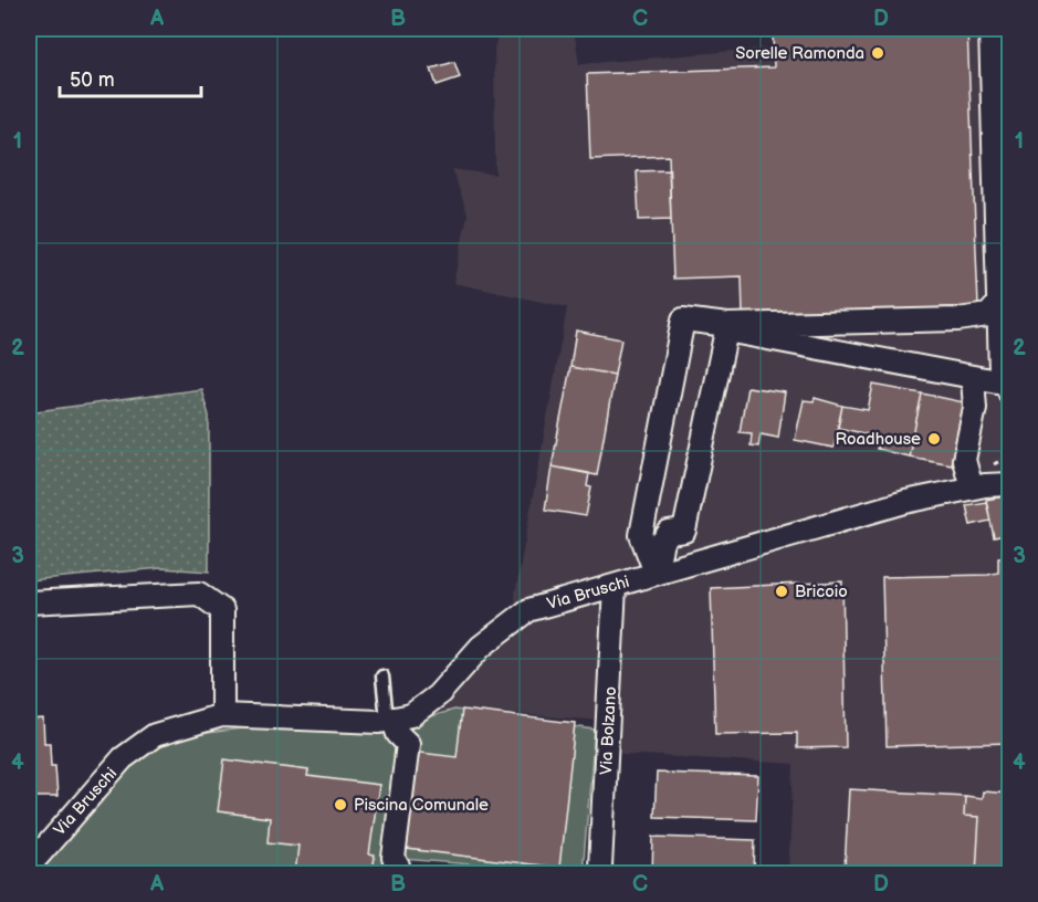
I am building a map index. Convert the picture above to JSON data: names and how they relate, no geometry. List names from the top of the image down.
{
  "streets": {
    "street": ["Via Bruschi", "Via Bolzano"]
  },
  "crossings": [
    ["Via Bruschi", "Via Bolzano"]
  ],
  "places": [
    "Sorelle Ramonda",
    "Roadhouse",
    "Bricoio",
    "Piscina Comunale"
  ],
  "scale_bar": "50 m",
  "grid": {
    "columns": [
      "A",
      "B",
      "C",
      "D"
    ],
    "rows": [
      "1",
      "2",
      "3",
      "4"
    ]
  }
}
